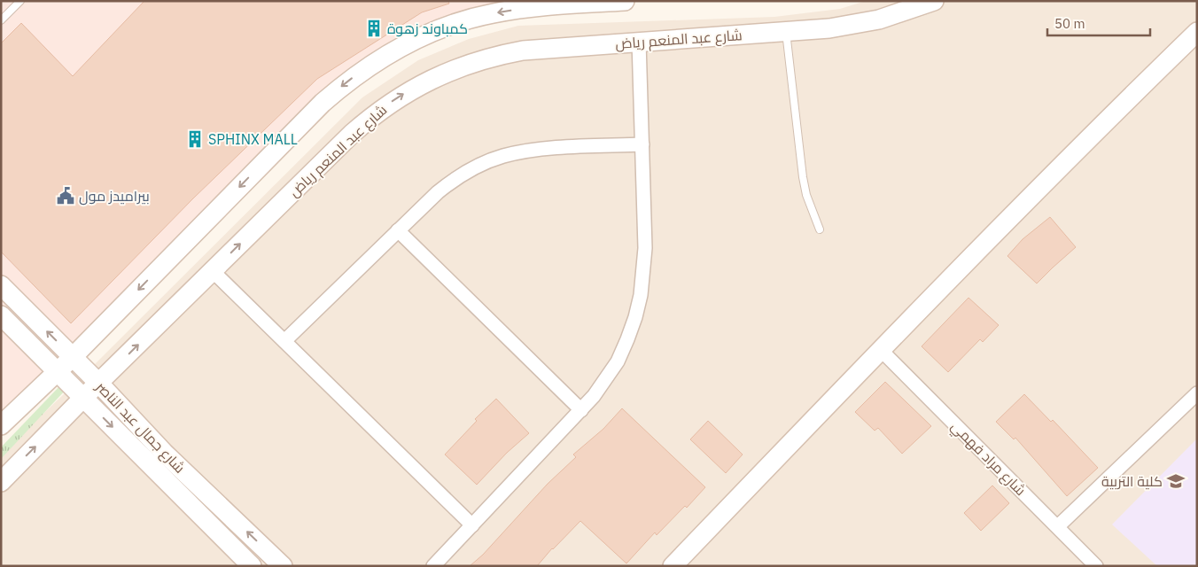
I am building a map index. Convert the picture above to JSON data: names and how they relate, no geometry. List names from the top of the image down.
{
  "streets": {
    "street": ["شارع عبد المنعم رياض", "شارع جمال عبد الناصر", "شارع مراد فهمي"]
  },
  "crossings": [
    ["شارع عبد المنعم رياض", "شارع جمال عبد الناصر"]
  ],
  "places": {
    "building": ["كمباوند زهوة", "SPHINX MALL"],
    "public building": ["بيراميدز مول"],
    "school or university": ["كلية التربية"]
  },
  "scale_bar": "50 m"
}
